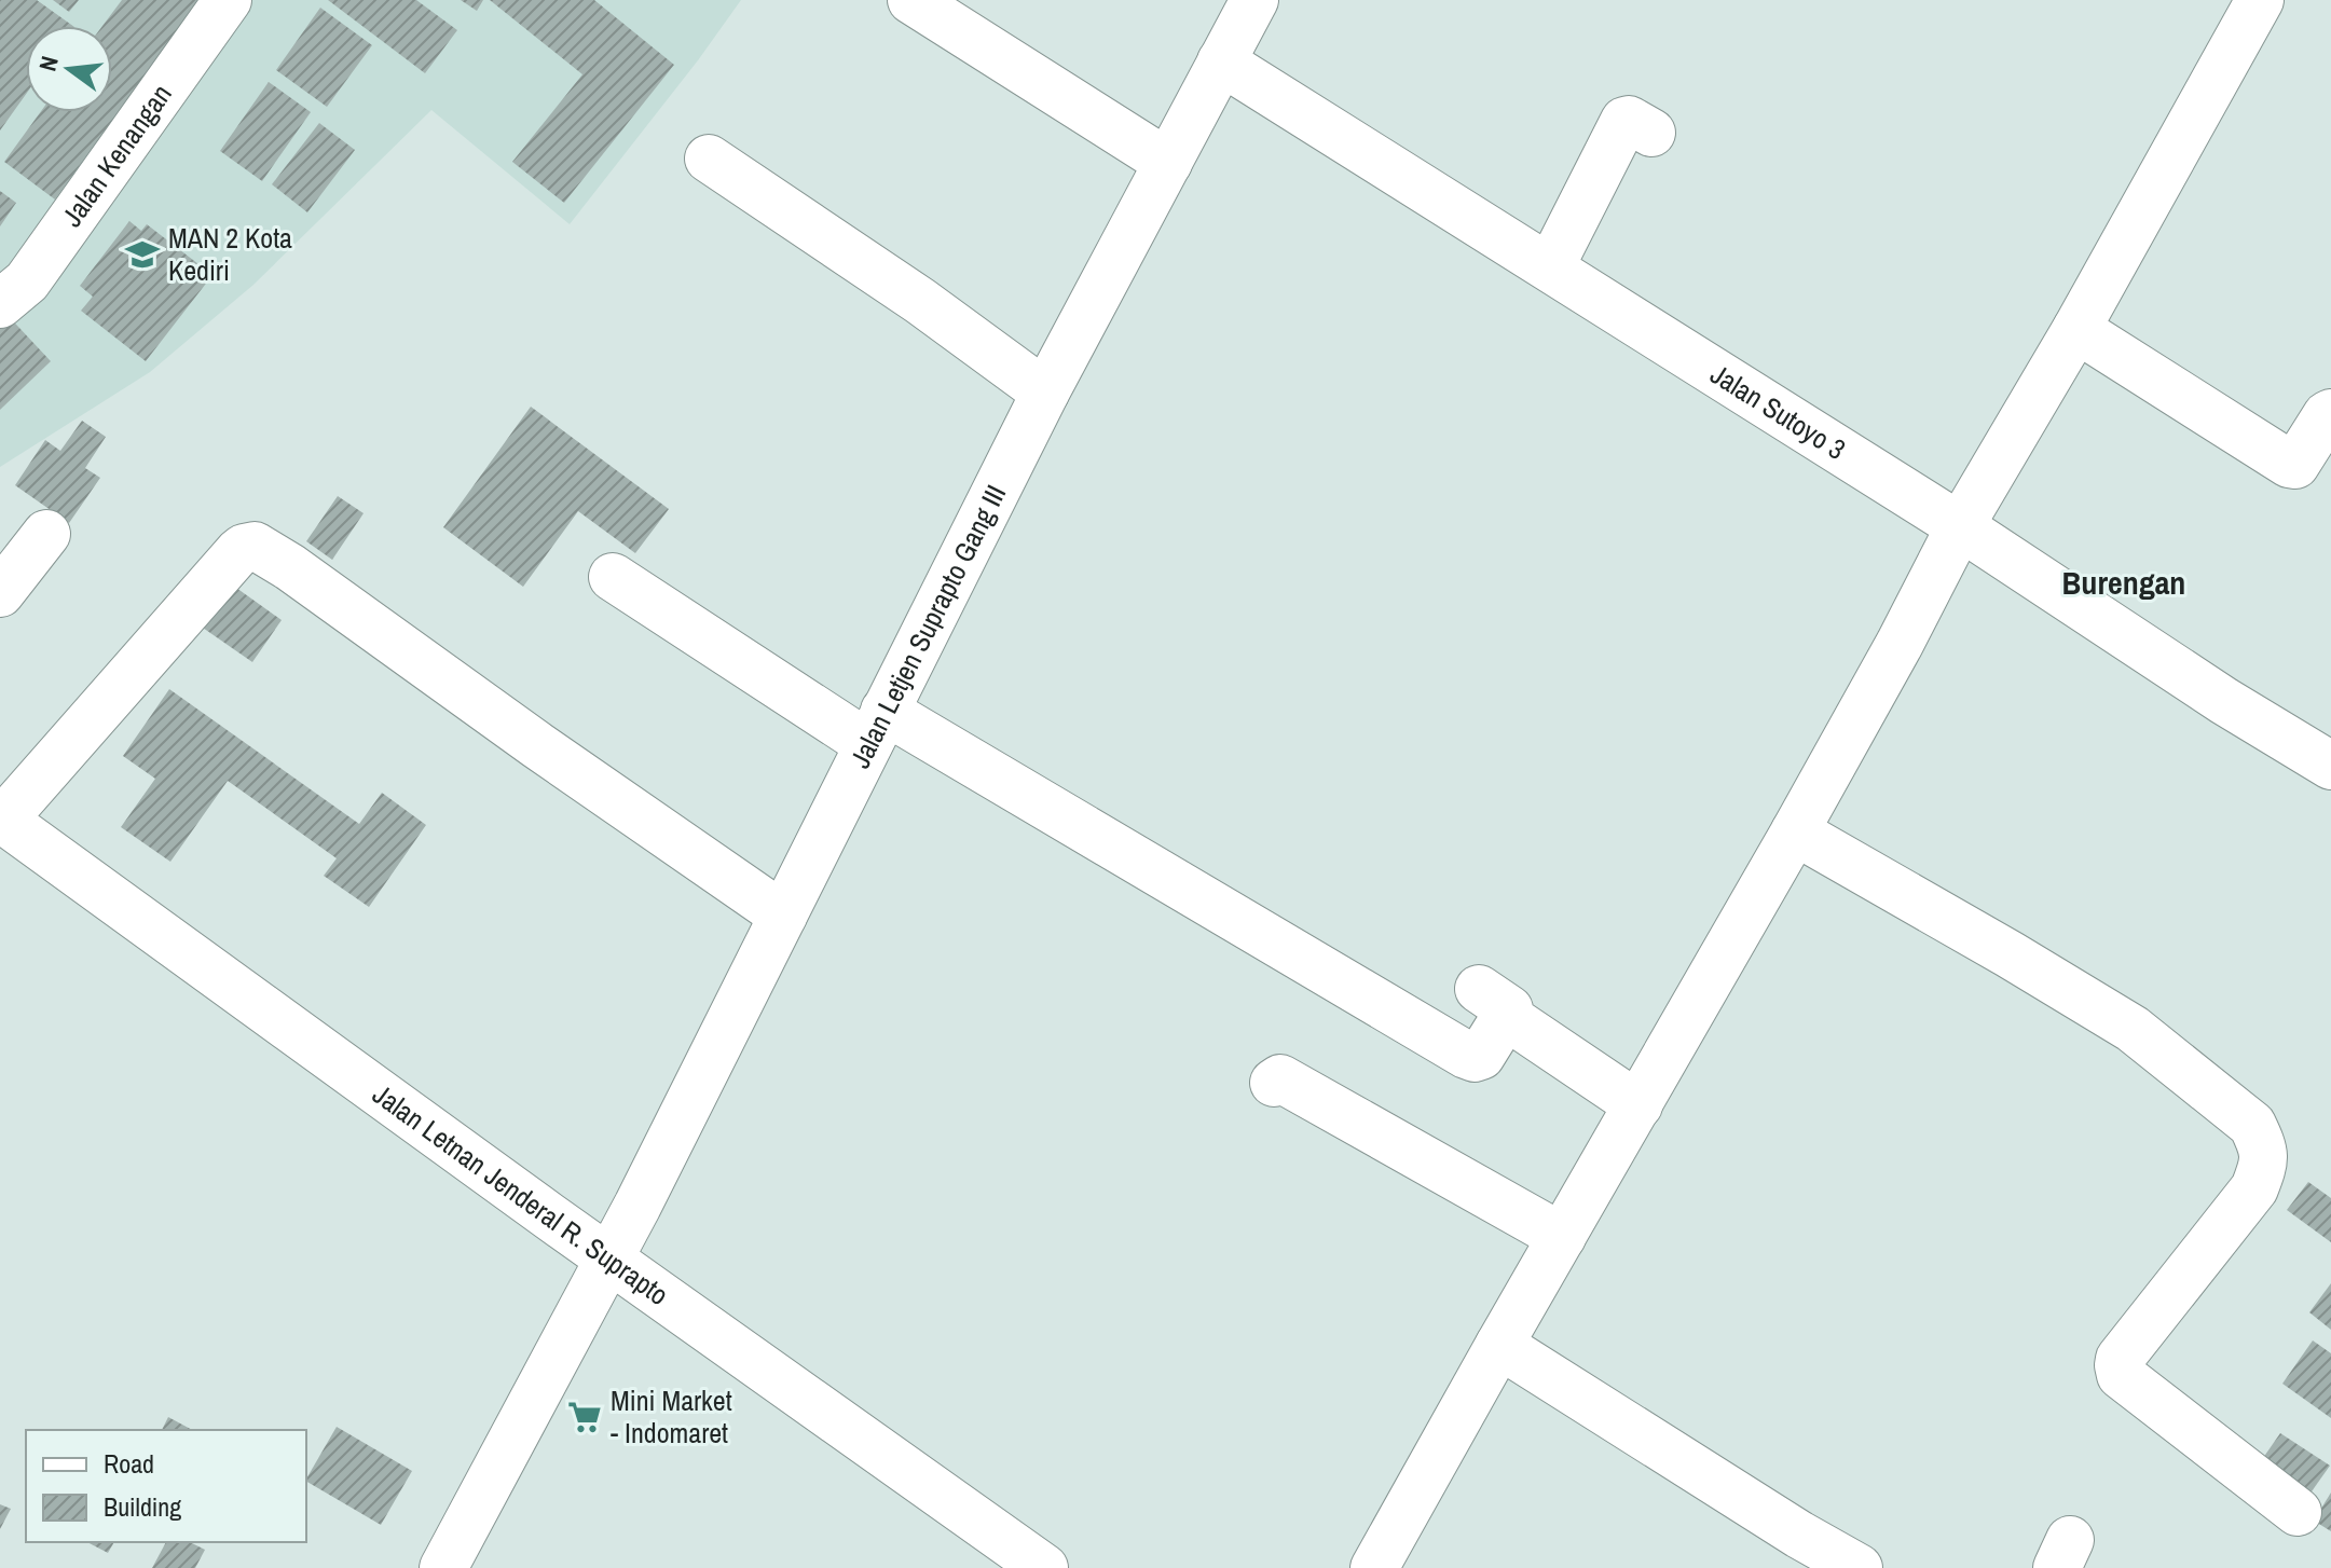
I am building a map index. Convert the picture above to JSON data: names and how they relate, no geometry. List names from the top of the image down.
{
  "streets": {
    "street": [
      "Jalan Kenangan",
      "Jalan Sutoyo 3",
      "Jalan Letjen Suprapto Gang III",
      "Jalan Letnan Jenderal R. Suprapto"
    ]
  },
  "crossings": [
    ["Jalan Sutoyo 3", "Jalan Letjen Suprapto Gang III"],
    ["Jalan Letjen Suprapto Gang III", "Jalan Letnan Jenderal R. Suprapto"]
  ],
  "districts": ["Burengan"],
  "places": {
    "school or university": ["MAN 2 Kota Kediri"],
    "supermarket": ["Mini Market - Indomaret"]
  },
  "legend": ["Road", "Building"],
  "north": "left"
}
